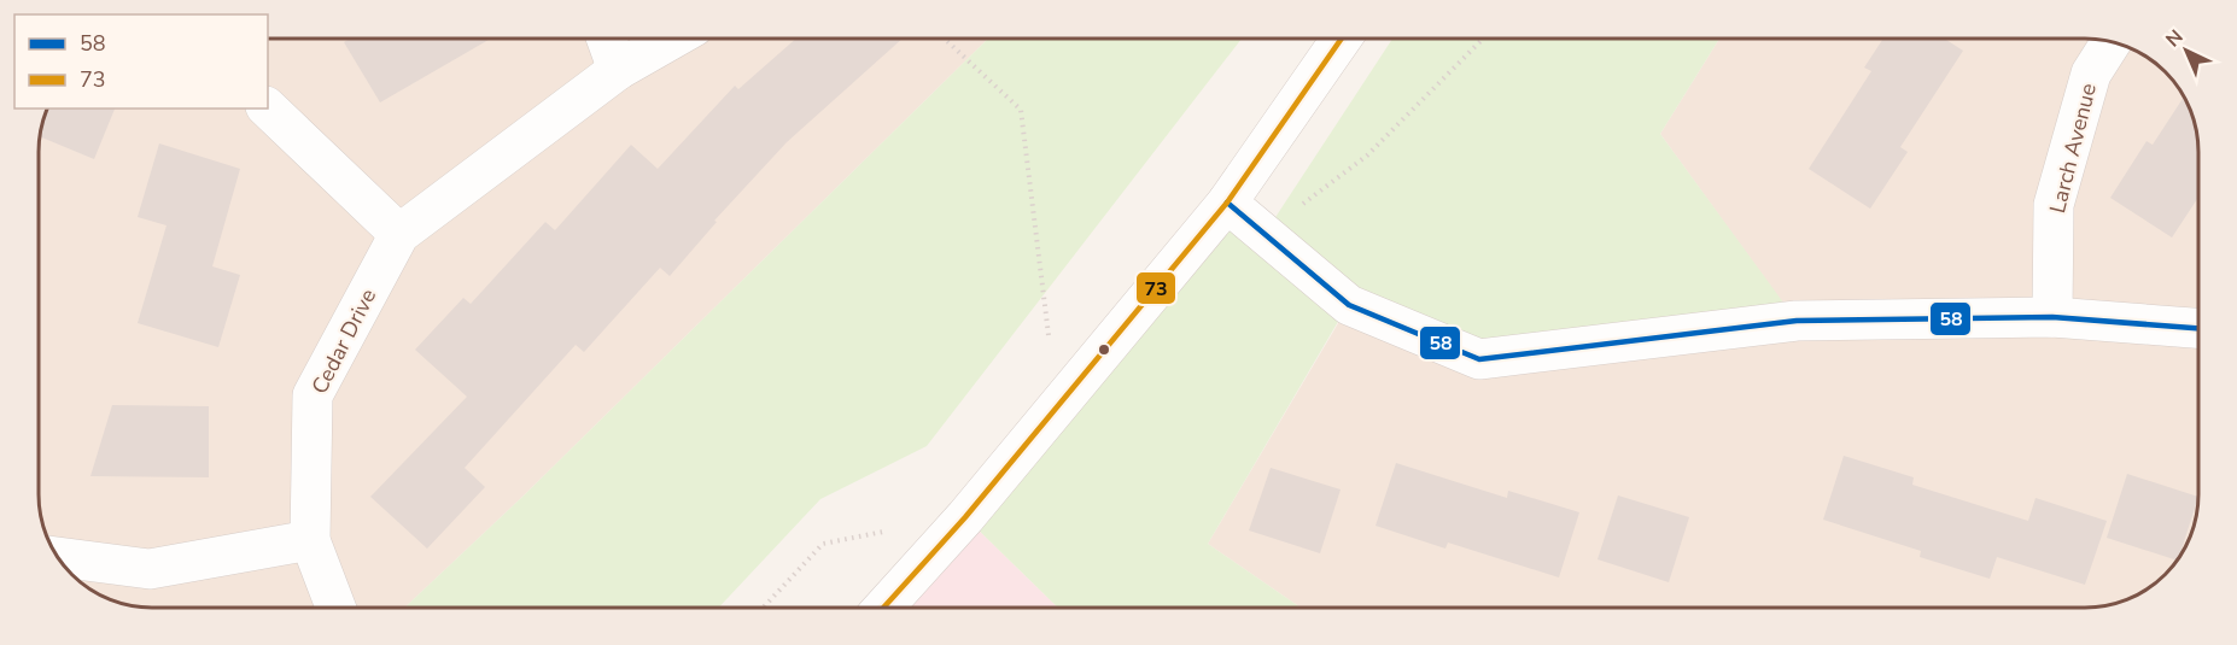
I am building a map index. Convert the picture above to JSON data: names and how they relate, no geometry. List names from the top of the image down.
{
  "streets": {
    "street": ["Larch Avenue", "Cedar Drive"]
  },
  "lines": ["transit line 73", "transit line 58"],
  "legend": ["58", "73"],
  "north": "top left"
}
